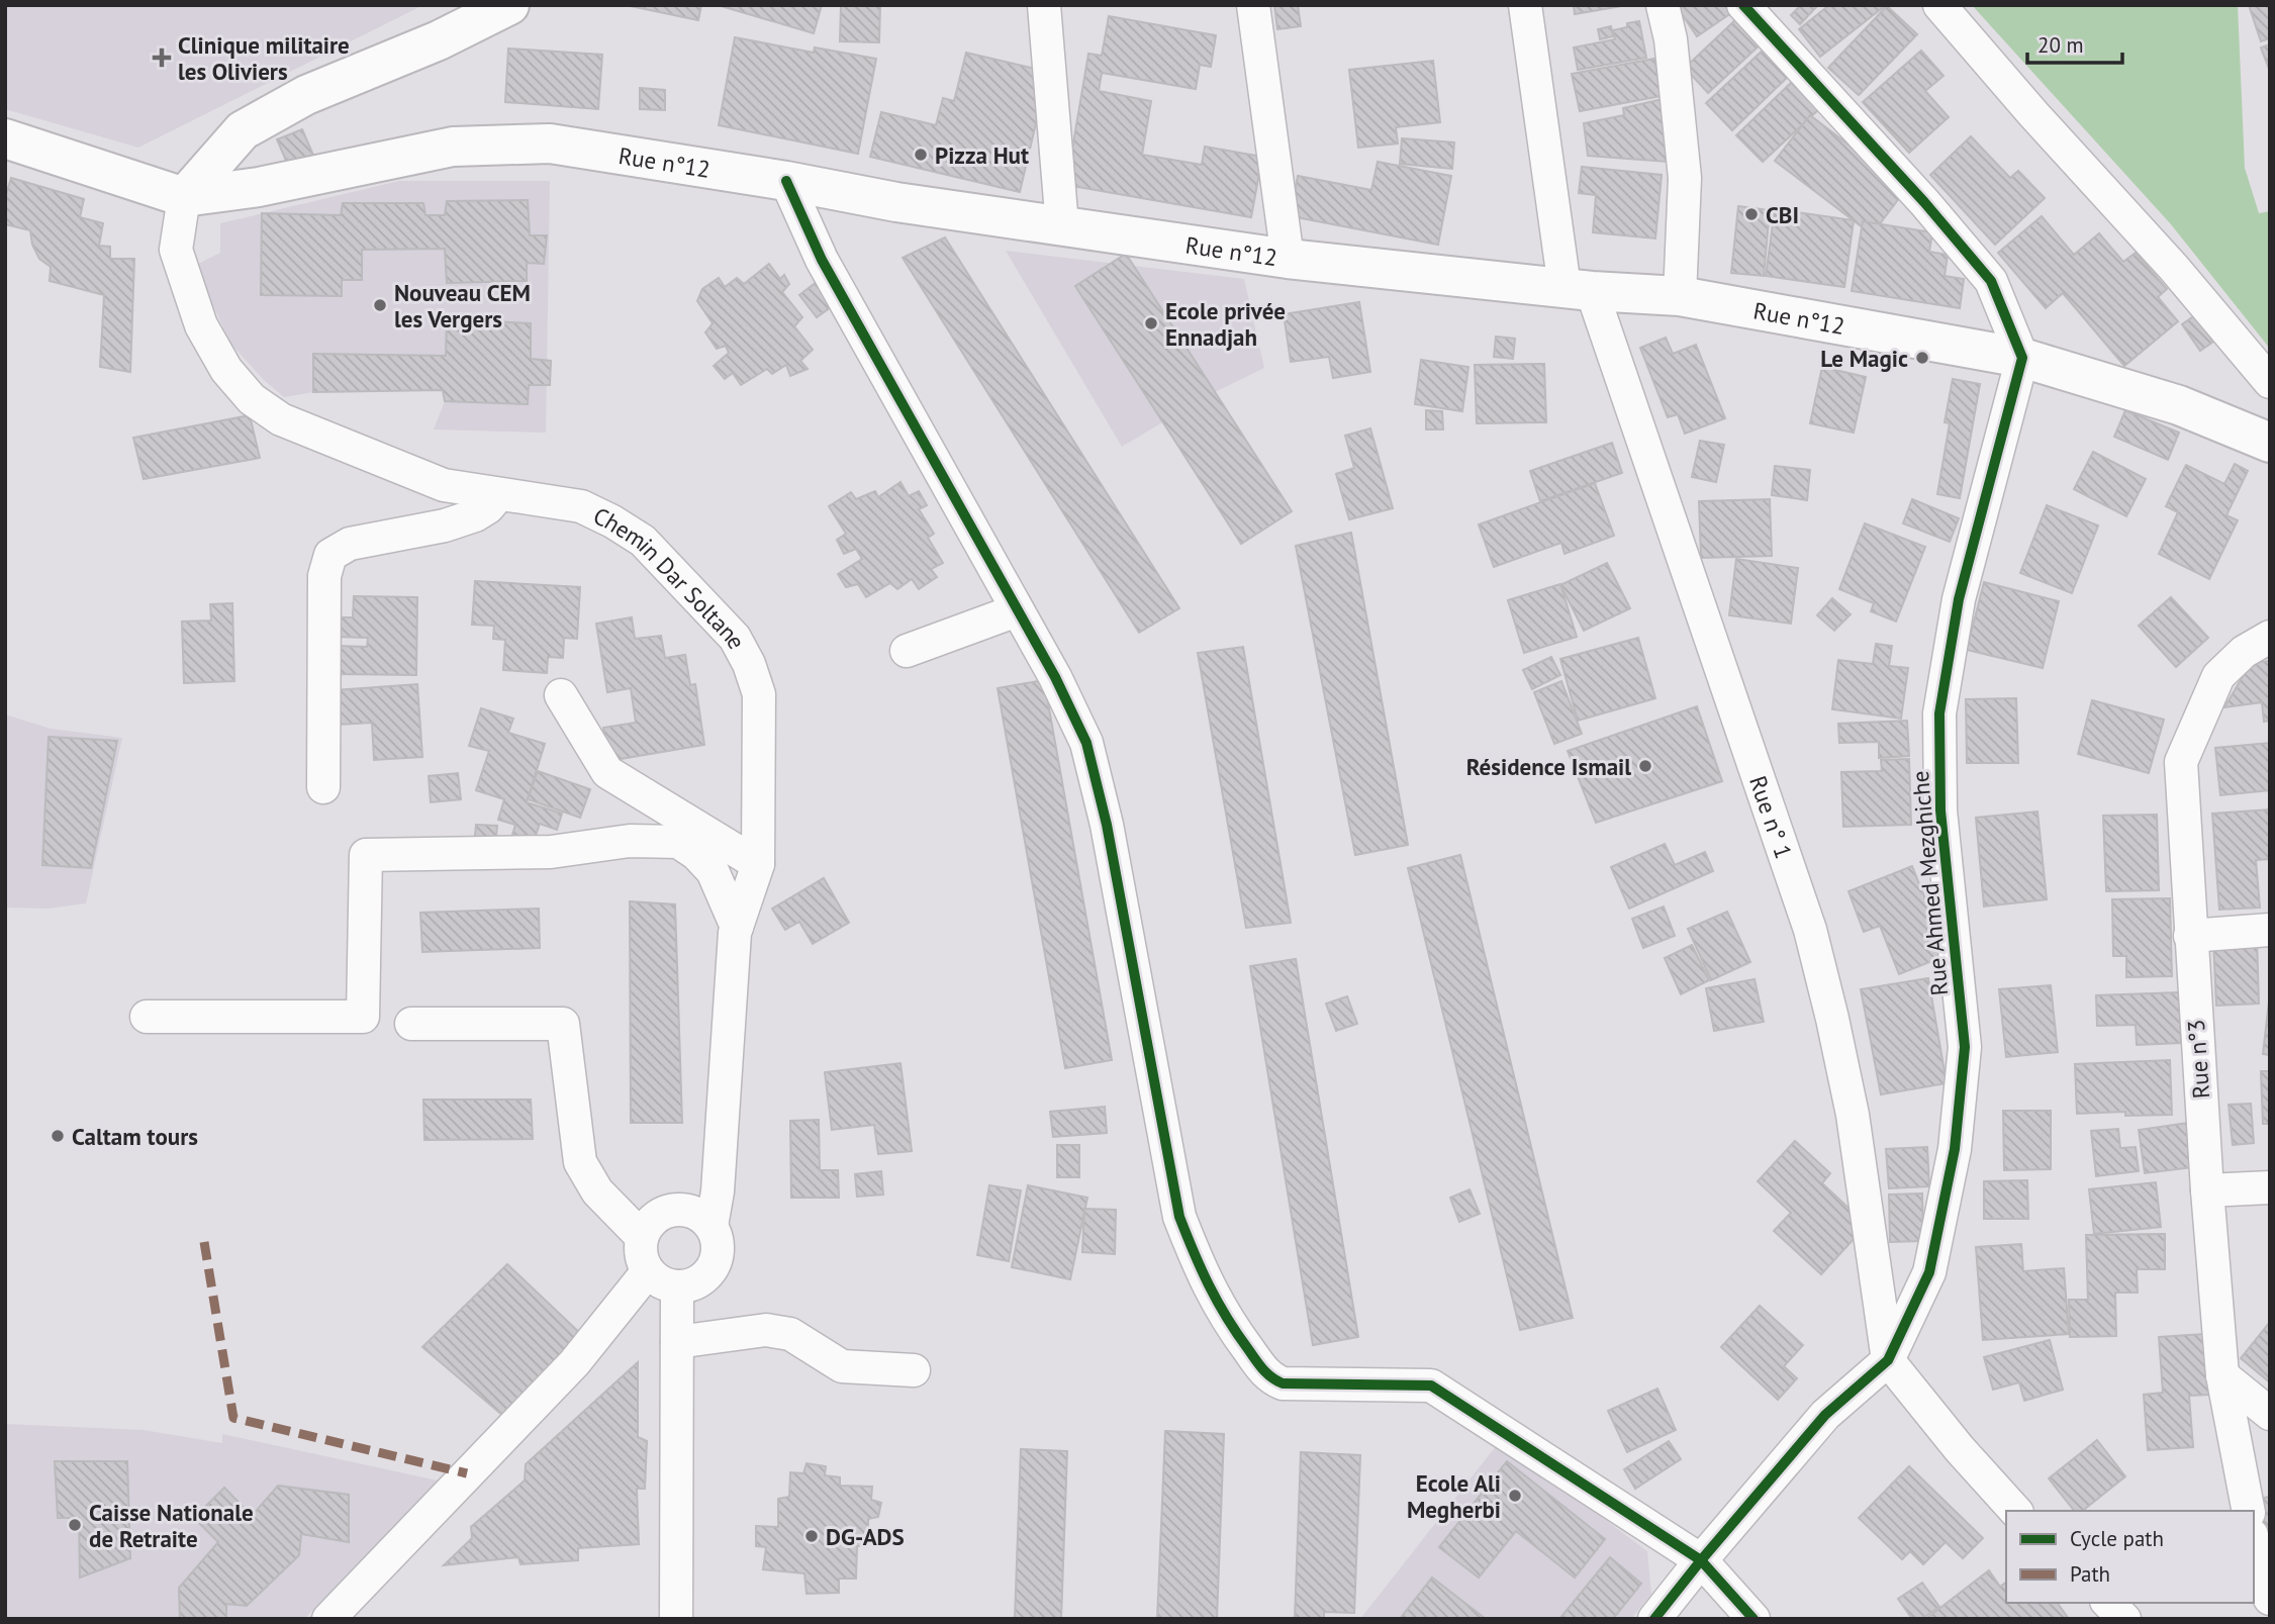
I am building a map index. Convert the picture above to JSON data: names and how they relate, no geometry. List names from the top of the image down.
{
  "streets": {
    "main road": ["Rue n°12"],
    "street": [
      "Chemin Dar Soltane",
      "Rue n° 1",
      "Rue Ahmed Mezghiche",
      "Rue n°3"
    ]
  },
  "crossings": [
    ["Rue n°12", "Chemin Dar Soltane"],
    ["Rue n°12", "Rue n° 1"],
    ["Rue n°12", "Rue Ahmed Mezghiche"],
    ["Rue n° 1", "Rue Ahmed Mezghiche"]
  ],
  "places": {
    "health": ["Clinique militaire les Oliviers"],
    "other": [
      "Pizza Hut",
      "CBI",
      "Nouveau CEM les Vergers",
      "Ecole privée Ennadjah",
      "Le Magic",
      "Résidence Ismail",
      "Caltam tours",
      "Ecole Ali Megherbi",
      "Caisse Nationale de Retraite",
      "DG-ADS"
    ]
  },
  "legend": ["Cycle path", "Path"],
  "scale_bar": "20 m"
}
